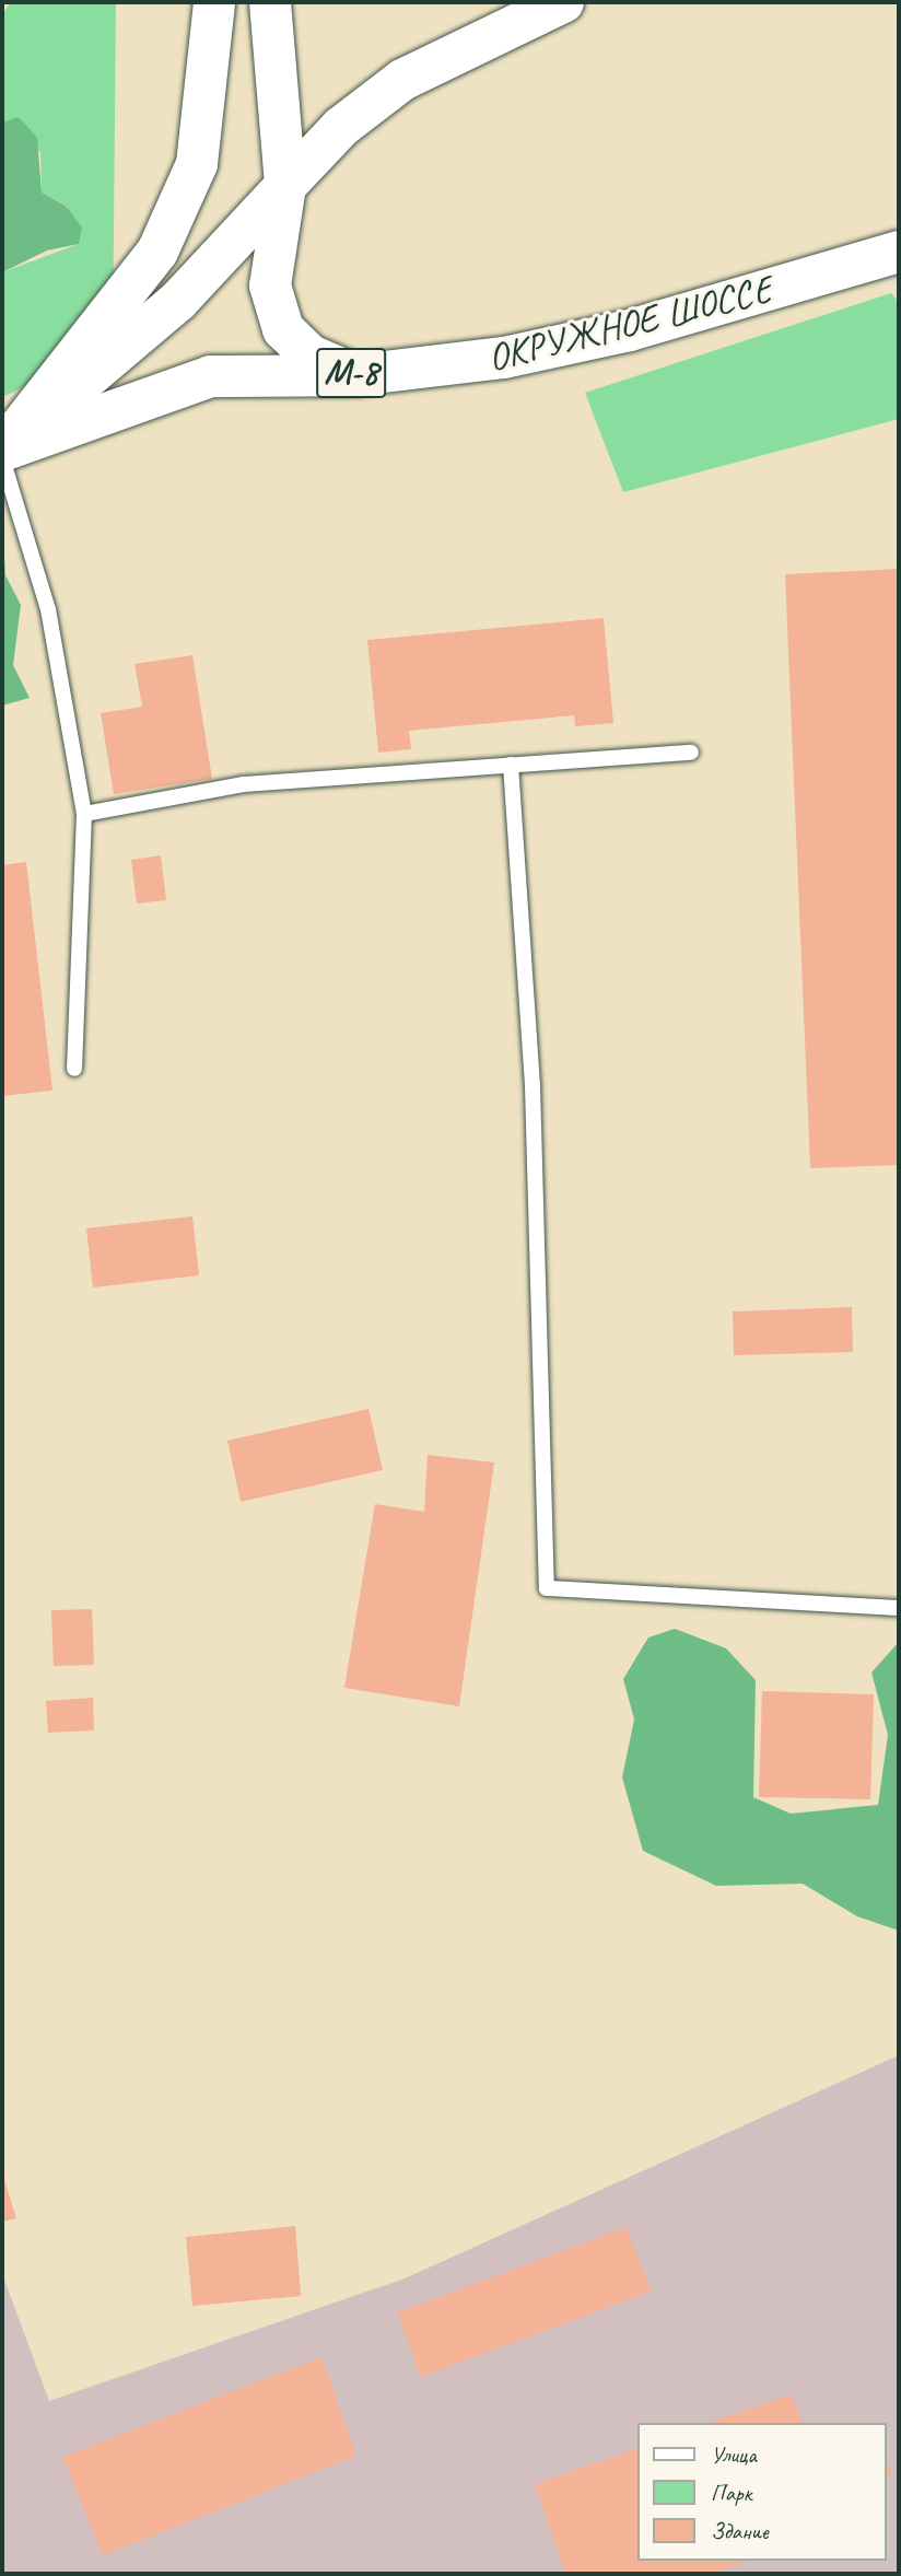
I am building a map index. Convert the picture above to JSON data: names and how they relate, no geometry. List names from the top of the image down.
{
  "streets": {
    "main road": ["ОКРУЖНОЕ ШОССЕ", "М-8"]
  },
  "crossings": [
    ["ОКРУЖНОЕ ШОССЕ", "М-8"]
  ],
  "legend": ["Улица", "Парк", "Здание"]
}
